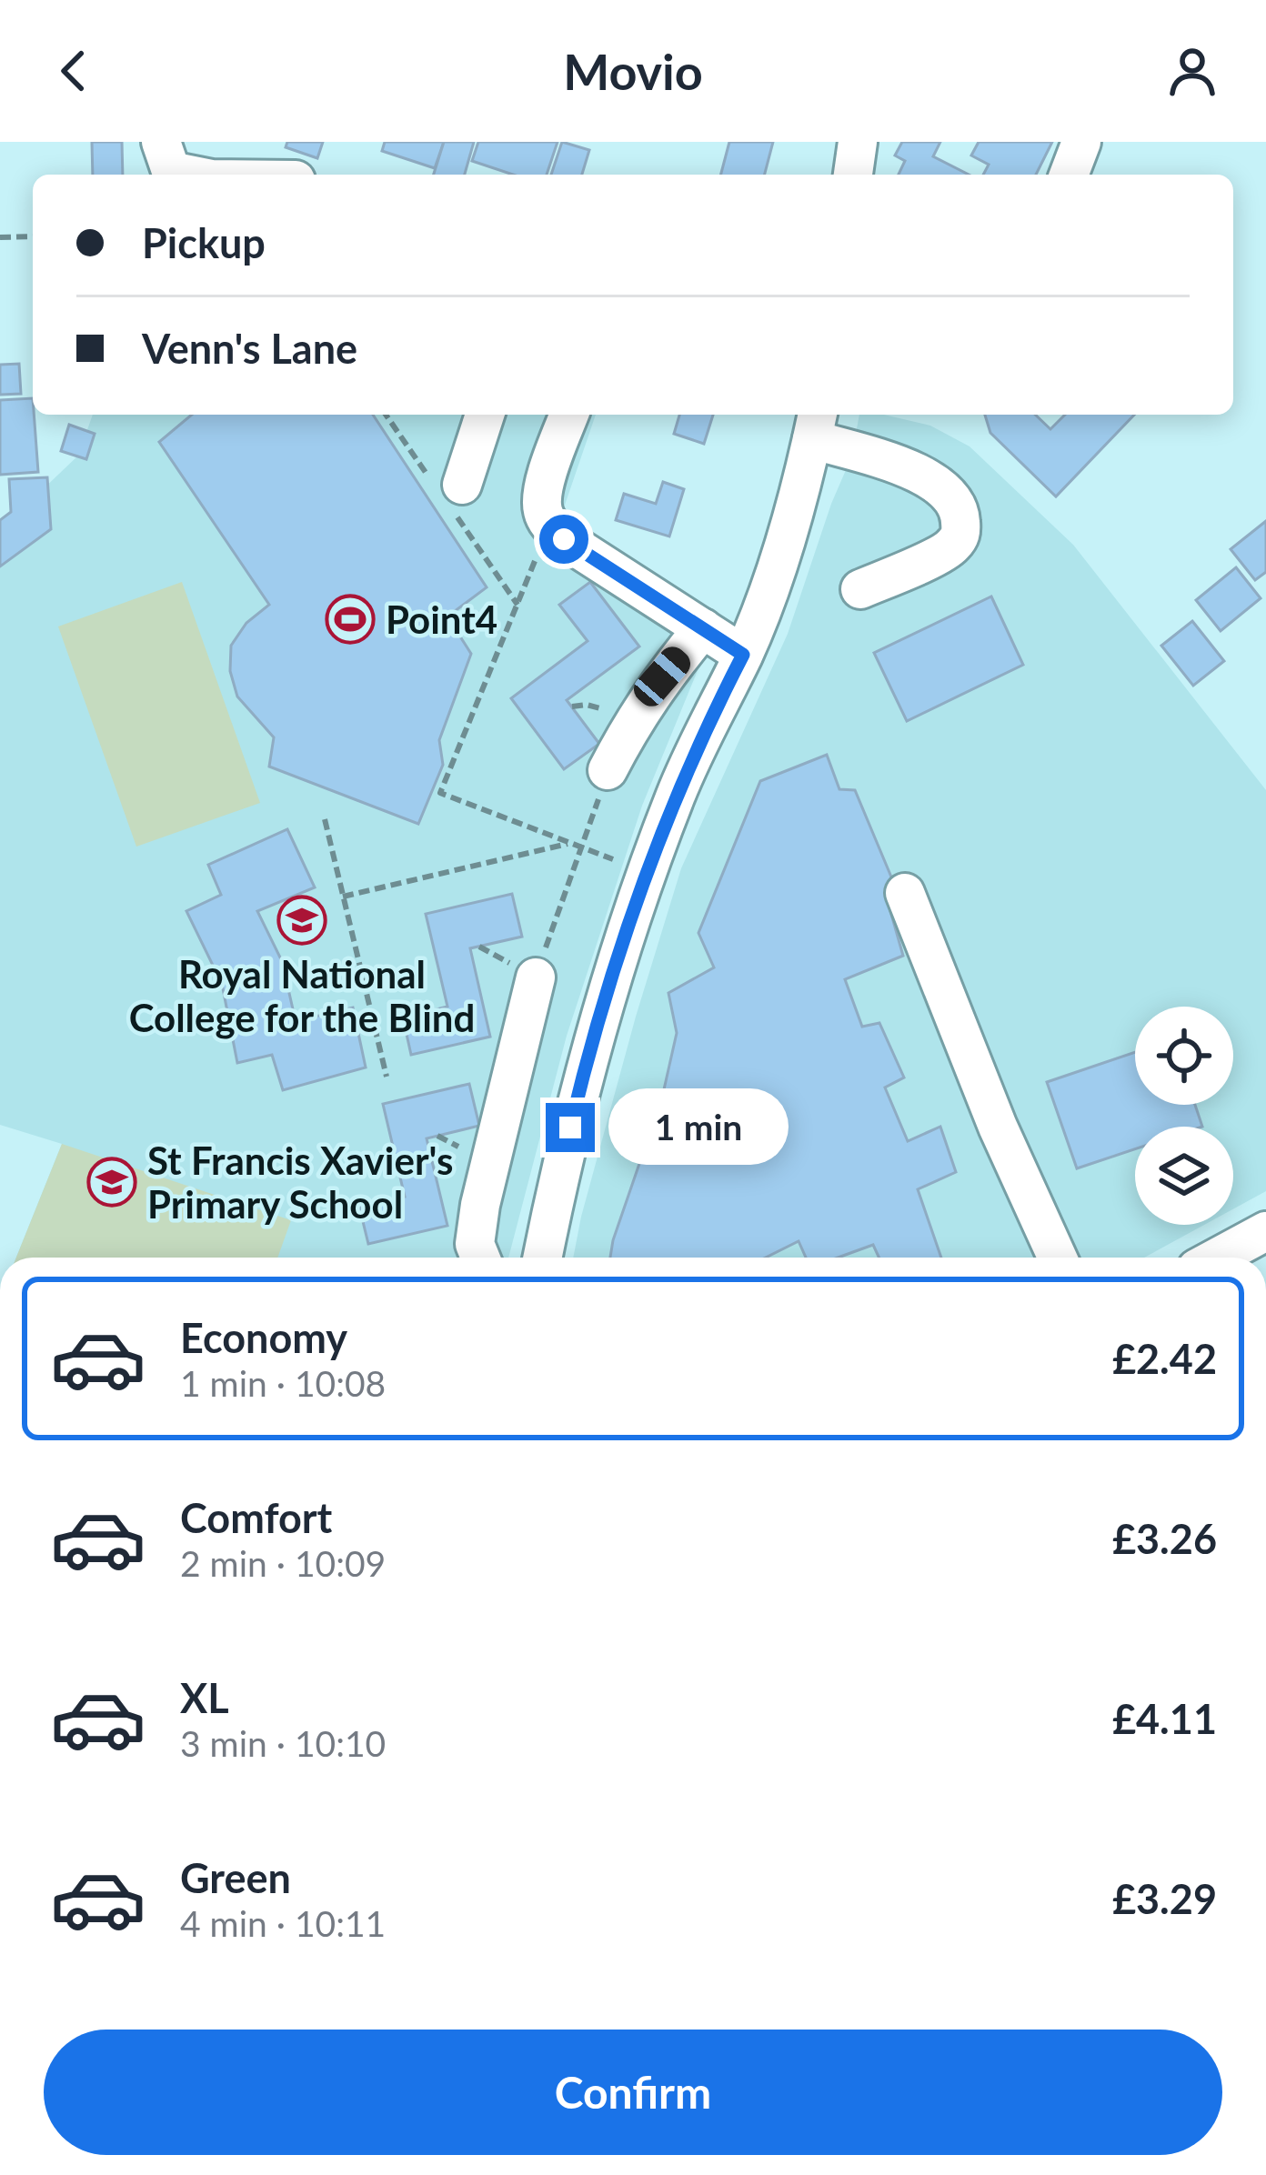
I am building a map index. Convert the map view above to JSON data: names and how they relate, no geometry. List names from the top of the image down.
{
  "places": {
    "sports": ["Point4"],
    "school or university": ["Royal National College for the Blind", "St Francis Xavier's Primary School"]
  },
  "page": {
    "header": "Movio",
    "banner": ["Pickup", "Venn's Lane"],
    "bubble": "1 min",
    "list": [
      {
        "name": "Economy",
        "note": "1 min · 10:08",
        "value": "£2.42"
      },
      {
        "name": "Comfort",
        "note": "2 min · 10:09",
        "value": "£3.26"
      },
      {
        "name": "XL",
        "note": "3 min · 10:10",
        "value": "£4.11"
      },
      {
        "name": "Green",
        "note": "4 min · 10:11",
        "value": "£3.29"
      }
    ],
    "buttons": "Confirm"
  }
}
